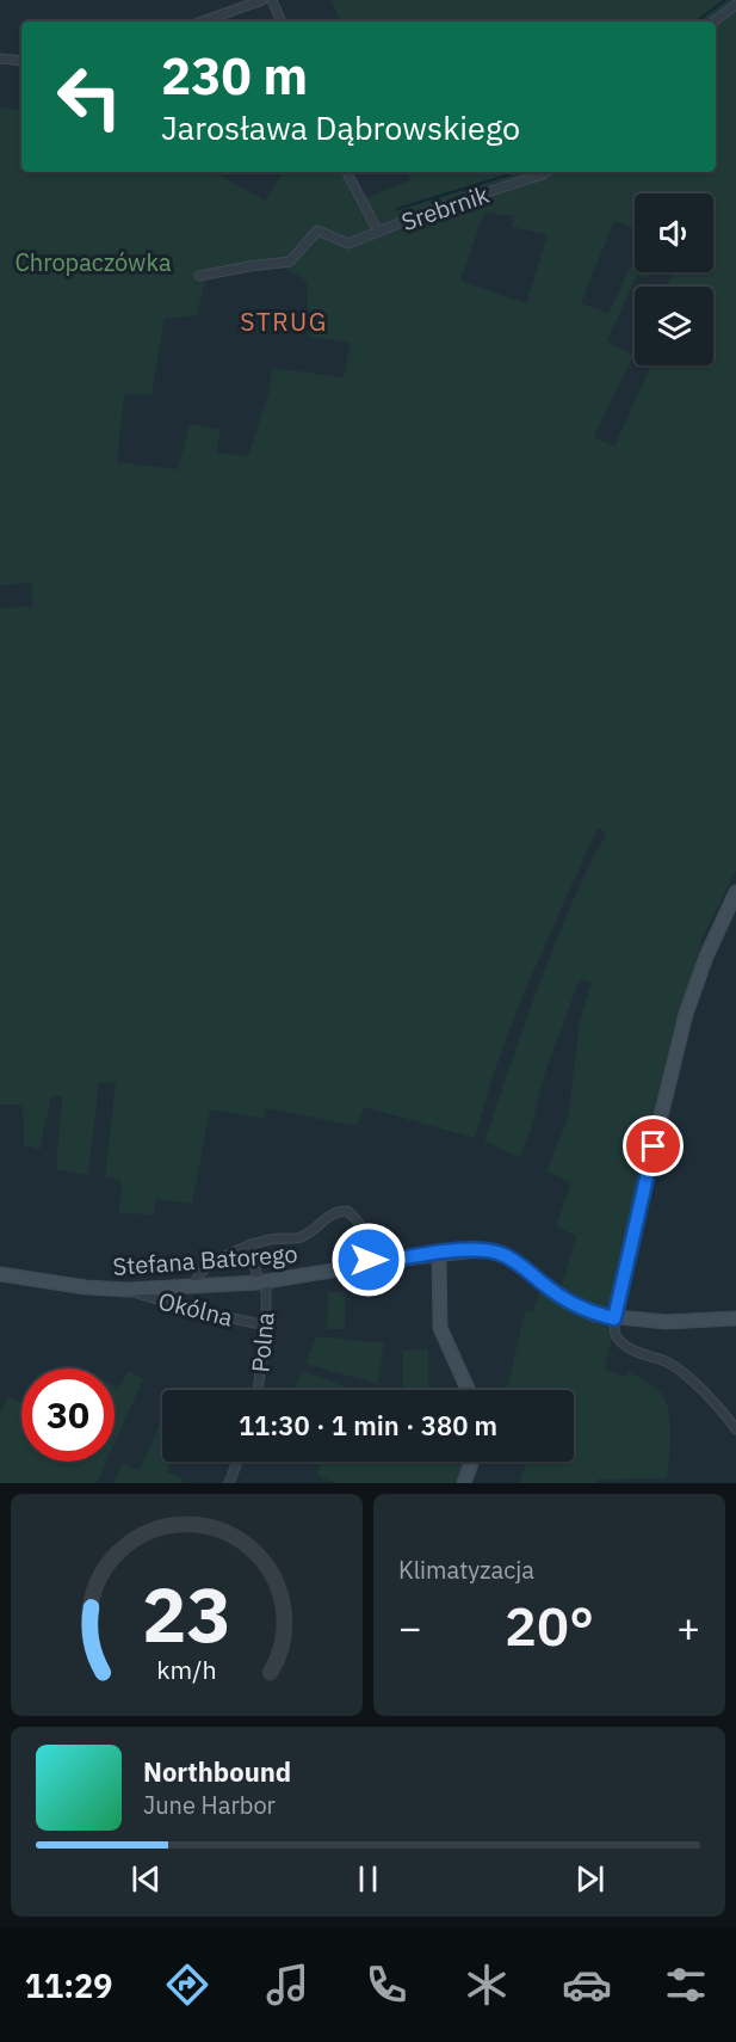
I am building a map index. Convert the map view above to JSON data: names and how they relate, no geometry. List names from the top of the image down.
{
  "streets": {
    "street": [
      "Srebrnik",
      "Stefana Batorego",
      "Okólna",
      "Polna"
    ]
  },
  "crossings": [
    ["Stefana Batorego", "Okólna"],
    ["Stefana Batorego", "Polna"],
    ["Okólna", "Polna"]
  ],
  "districts": ["STRUG"],
  "parks": ["Chropaczówka"],
  "page": {
    "turn": ["230 m", "Jarosława Dąbrowskiego"],
    "limit": "30",
    "trip": "11:30 · 1 min · 380 m",
    "tile": "Klimatyzacja",
    "heat": ["−", "20°", "+"],
    "song": ["Northbound", "June Harbor"],
    "tabs": "11:29",
    "gauge": ["23", "km/h"]
  }
}
